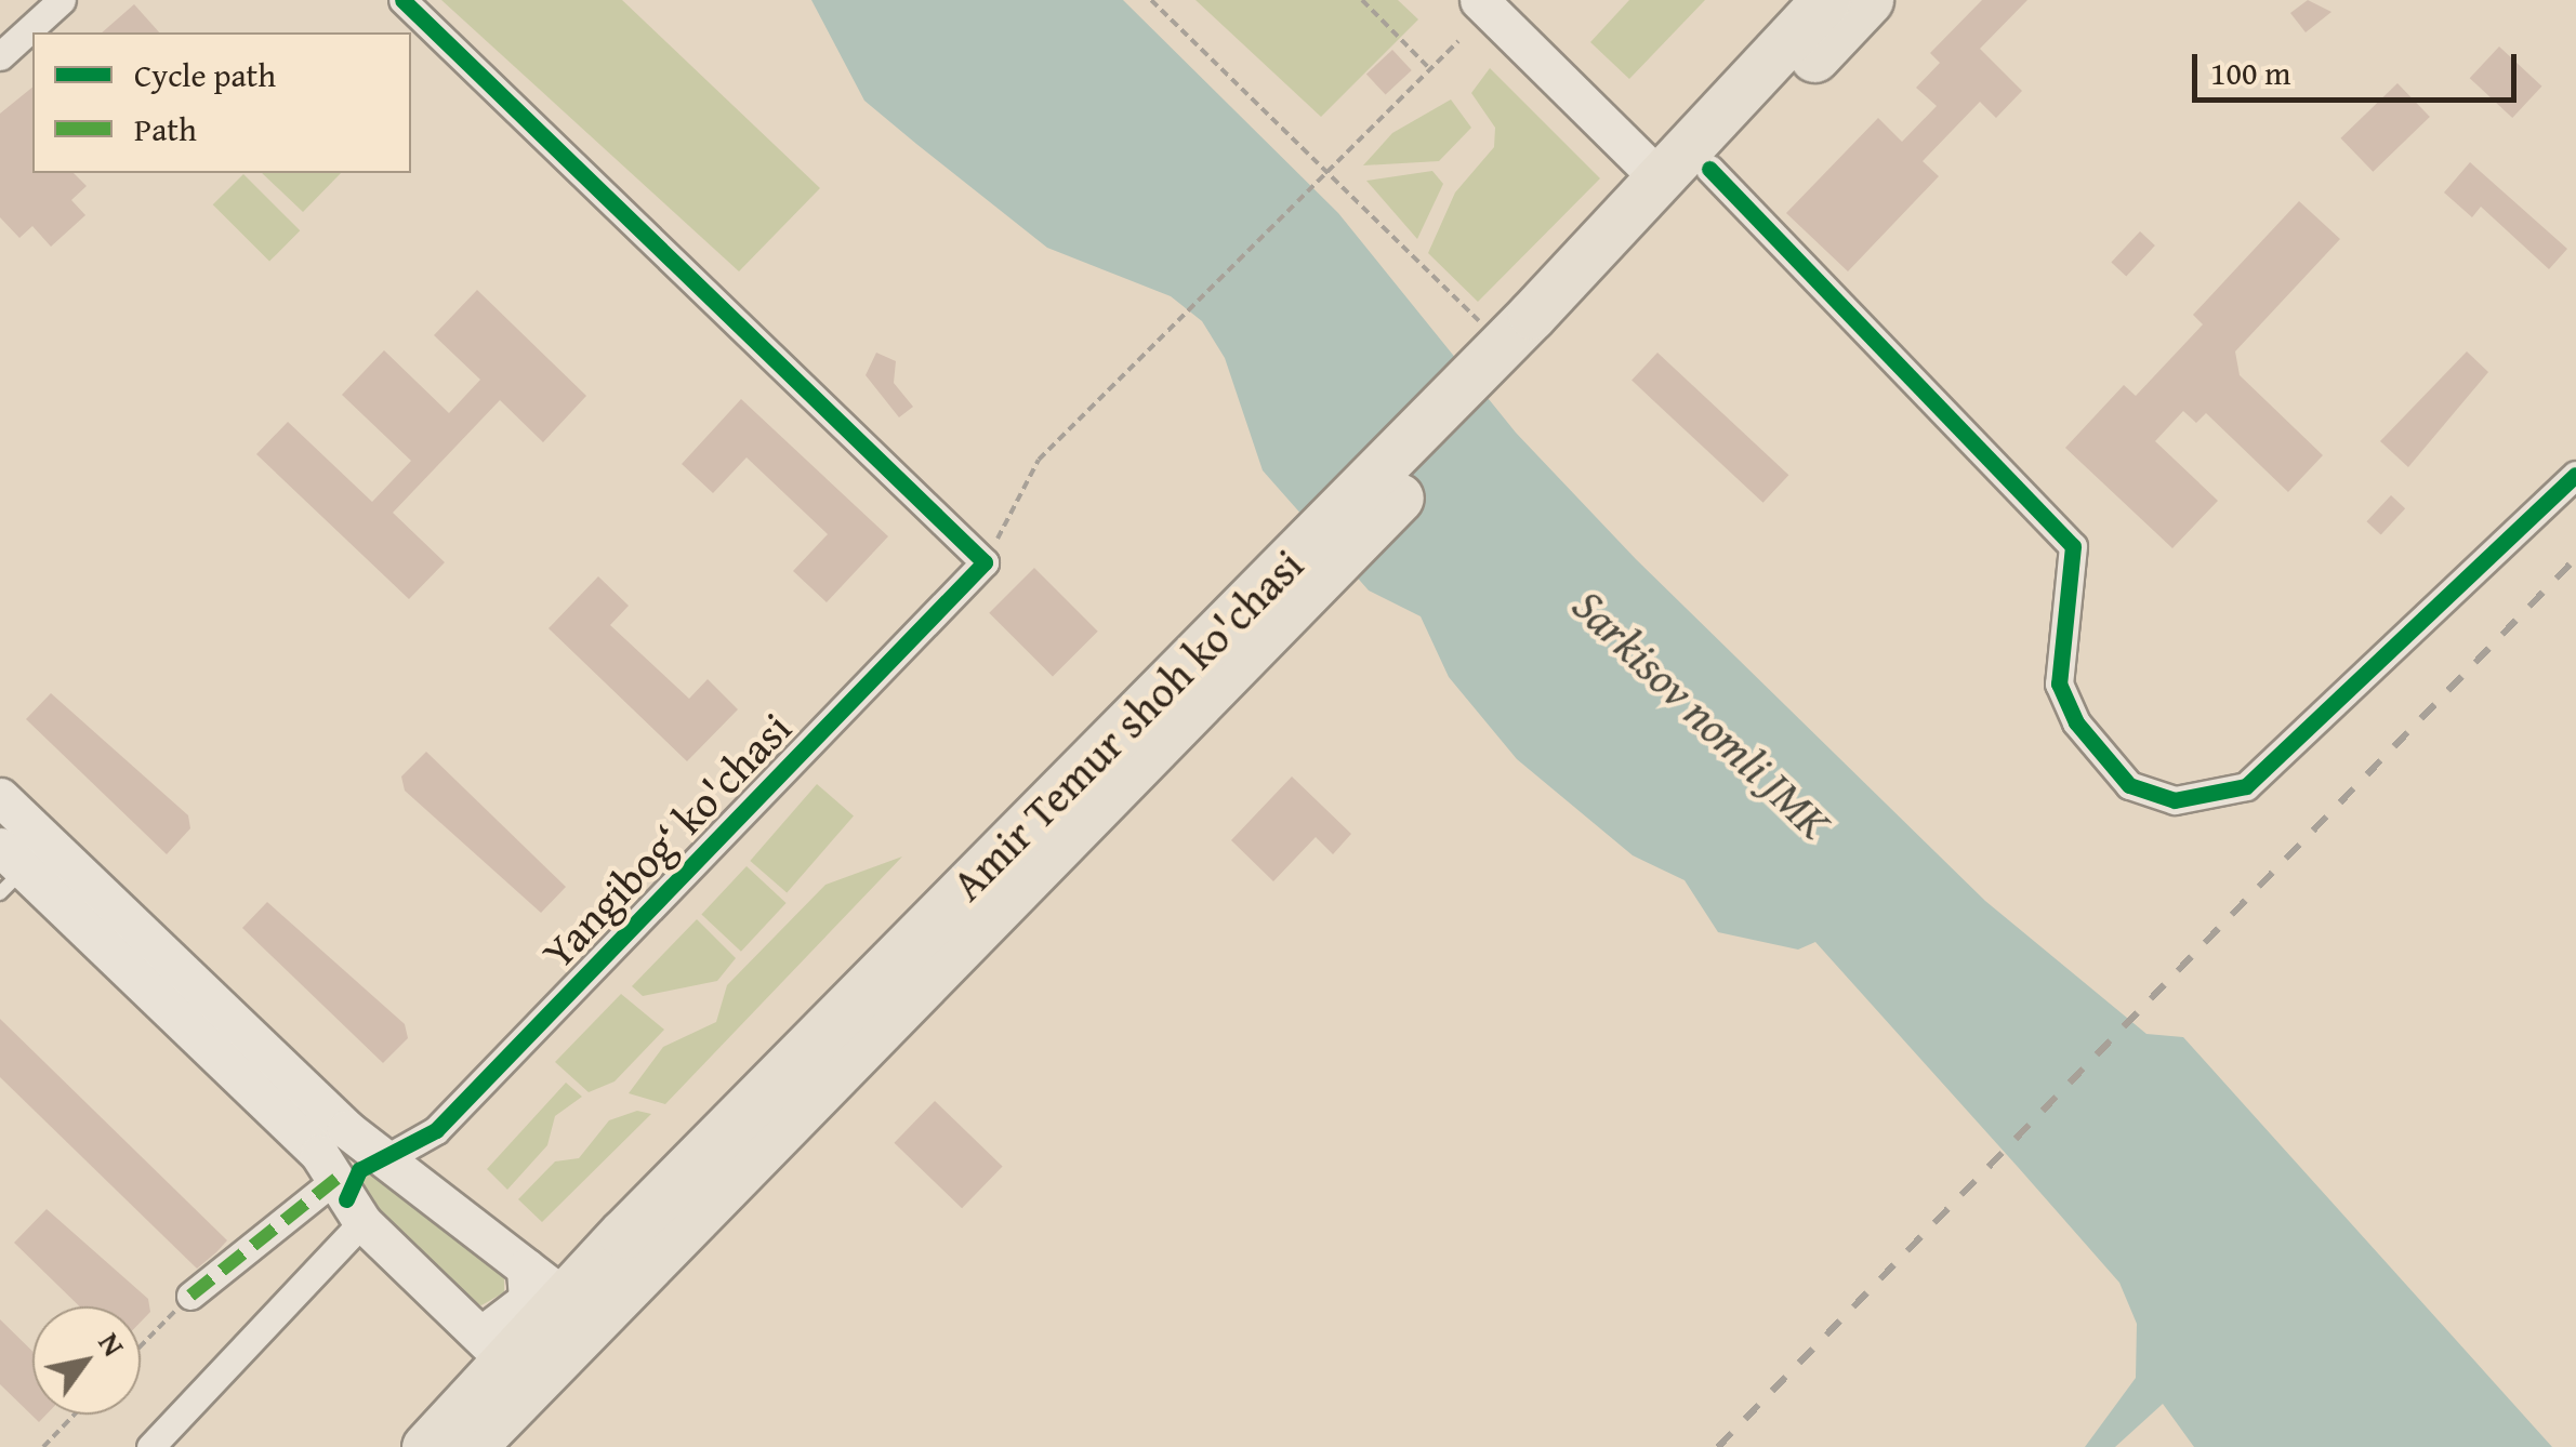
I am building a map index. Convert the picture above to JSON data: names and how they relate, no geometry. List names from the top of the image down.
{
  "streets": {
    "highway": ["Amir Temur shoh ko'chasi"],
    "street": ["Yangibog‘ ko'chasi"]
  },
  "water": ["Sarkisov nomli JMK"],
  "legend": ["Cycle path", "Path"],
  "scale_bar": "100 m",
  "north": "top right"
}
